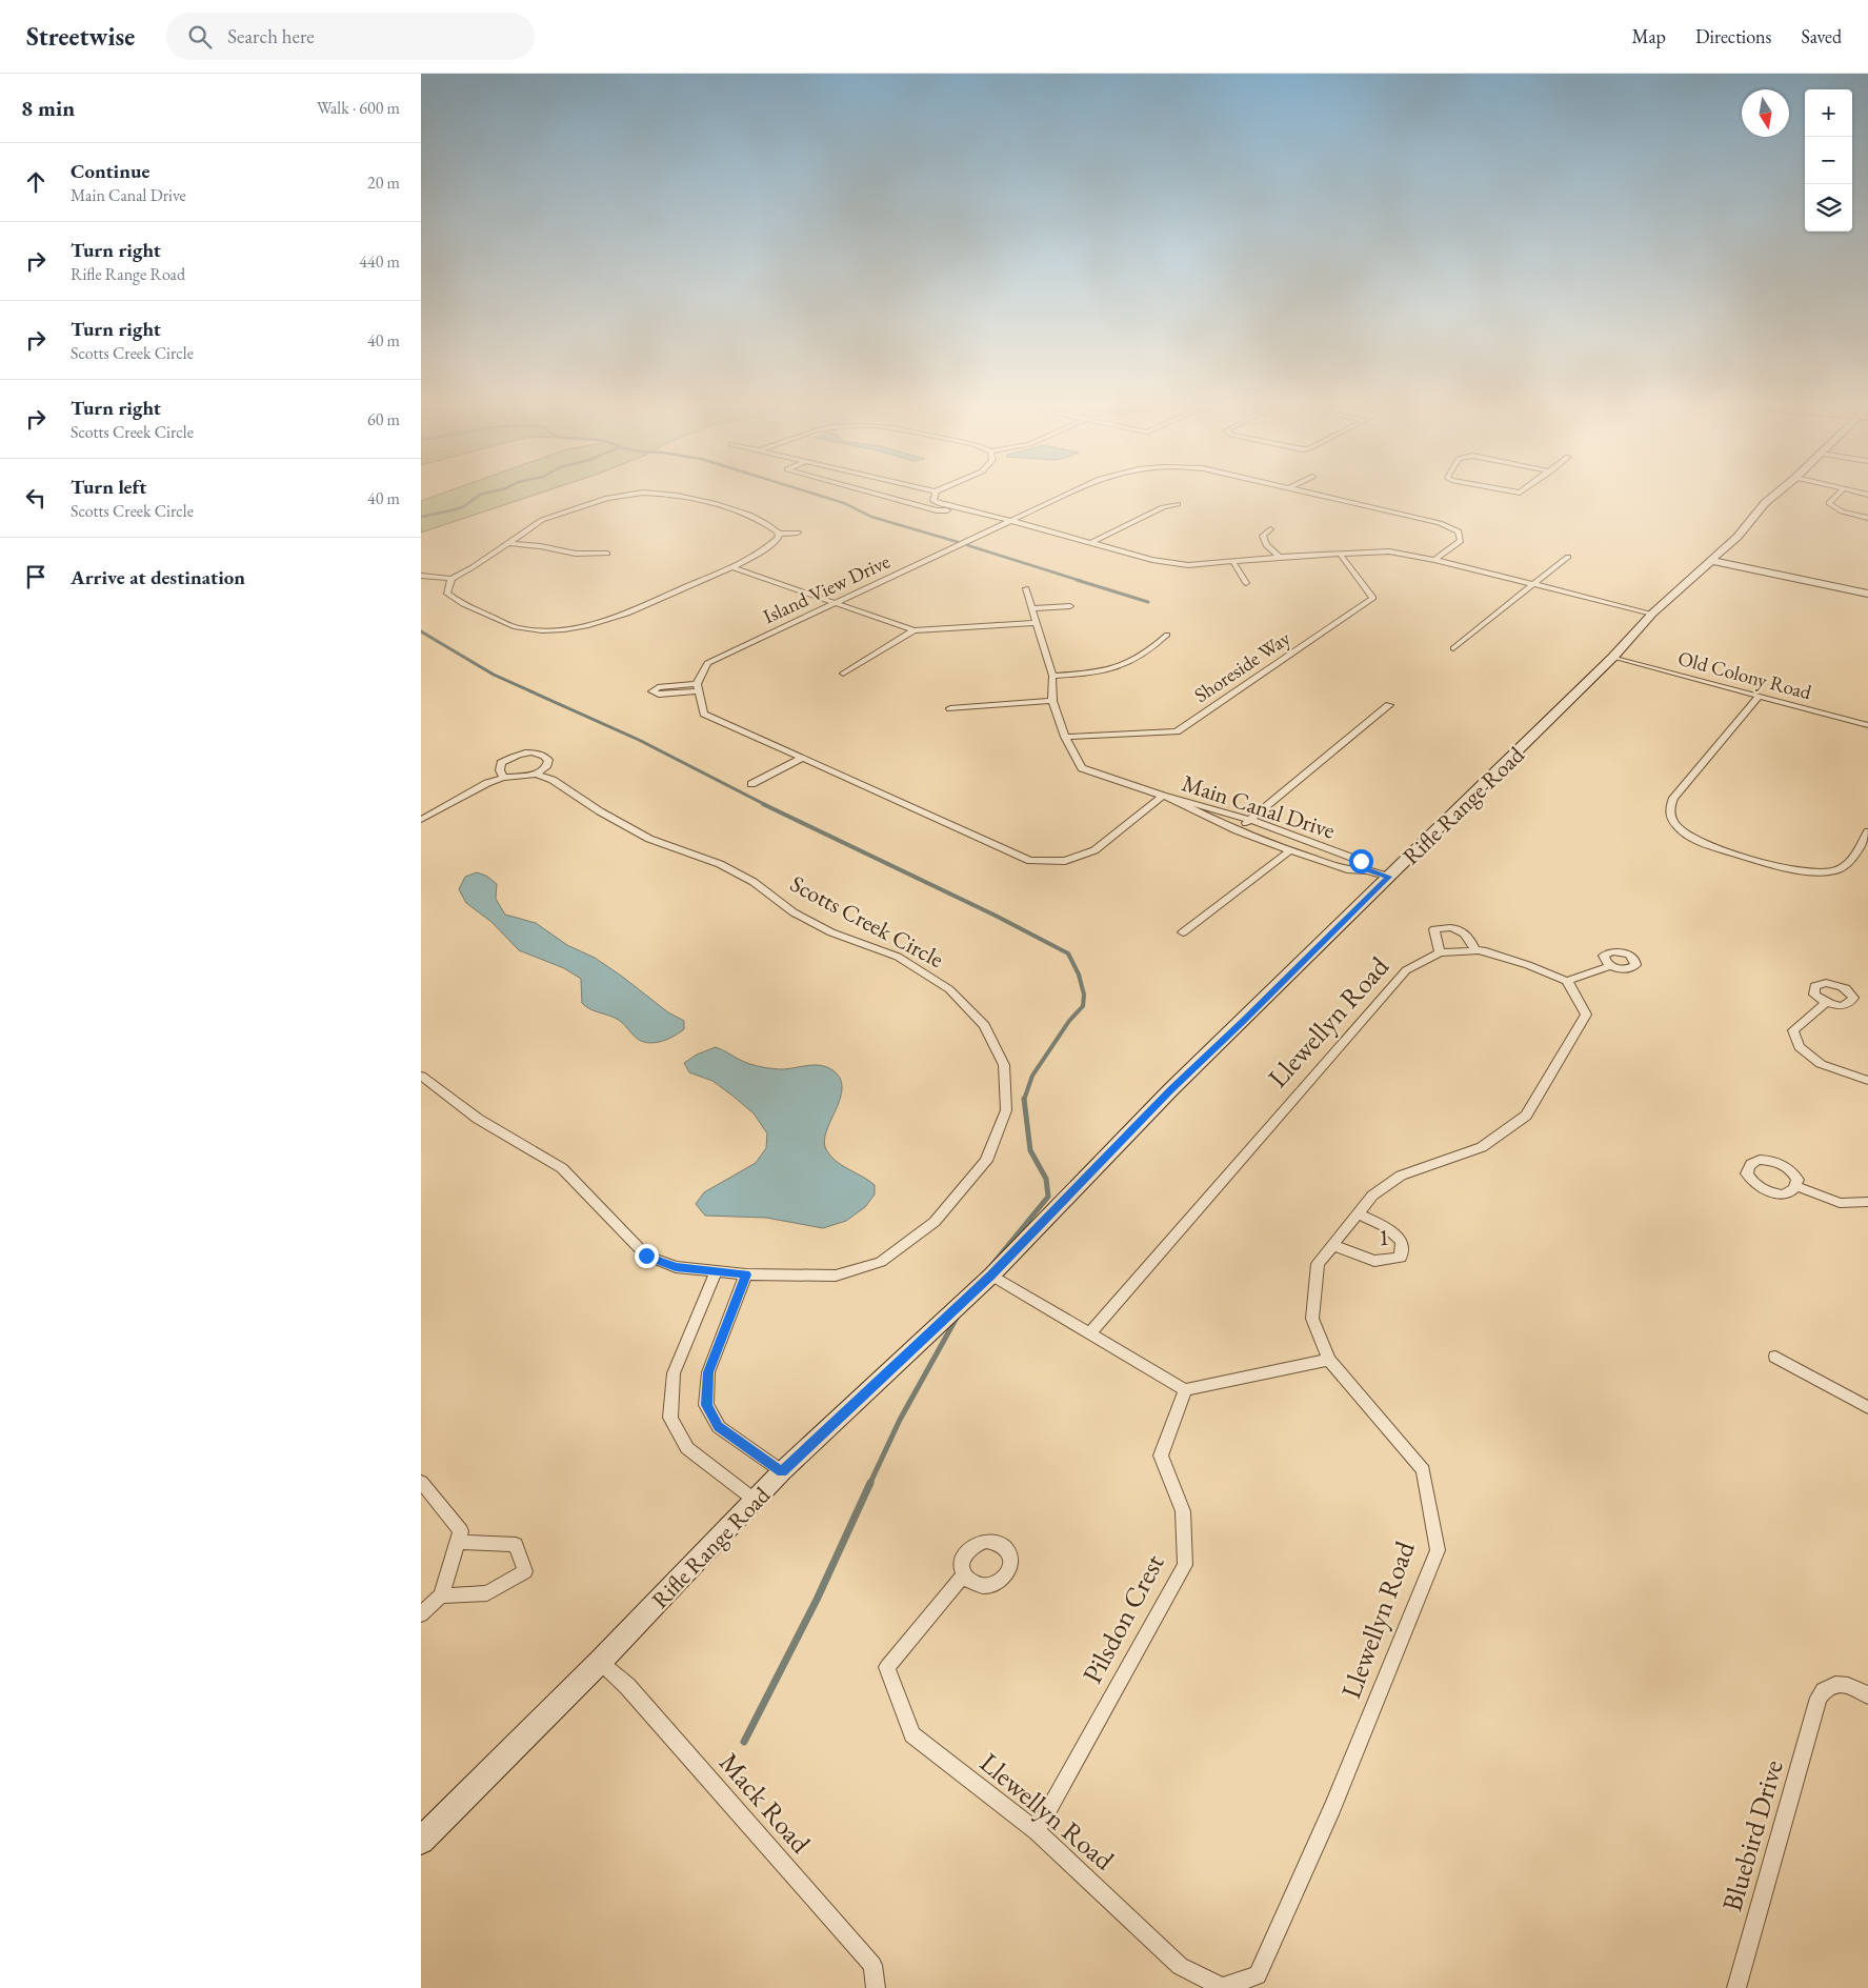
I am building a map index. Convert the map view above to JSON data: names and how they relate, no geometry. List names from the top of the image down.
{
  "streets": {
    "main road": ["Rifle Range Road"],
    "street": [
      "Island View Drive",
      "Shoreside Way",
      "Old Colony Road",
      "Main Canal Drive",
      "Scotts Creek Circle",
      "Llewellyn Road",
      "1",
      "Pilsdon Crest",
      "Mack Road",
      "Bluebird Drive"
    ]
  },
  "crossings": [
    ["Island View Drive", "Main Canal Drive"],
    ["Shoreside Way", "Main Canal Drive"],
    ["Old Colony Road", "Rifle Range Road"],
    ["Rifle Range Road", "Main Canal Drive"],
    ["Rifle Range Road", "Mack Road"],
    ["Llewellyn Road", "1"],
    ["Llewellyn Road", "Pilsdon Crest"]
  ],
  "north": "bottom",
  "page": {
    "header": "Streetwise",
    "search": "Search here",
    "nav": ["Map", "Directions", "Saved"],
    "heading": ["8 min", "Walk · 600 m"],
    "map_buttons": ["+", "−"],
    "list": [
      ["Continue", "Main Canal Drive", "20 m"],
      ["Turn right", "Rifle Range Road", "440 m"],
      ["Turn right", "Scotts Creek Circle", "40 m"],
      ["Turn right", "Scotts Creek Circle", "60 m"],
      ["Turn left", "Scotts Creek Circle", "40 m"],
      "Arrive at destination"
    ]
  }
}
